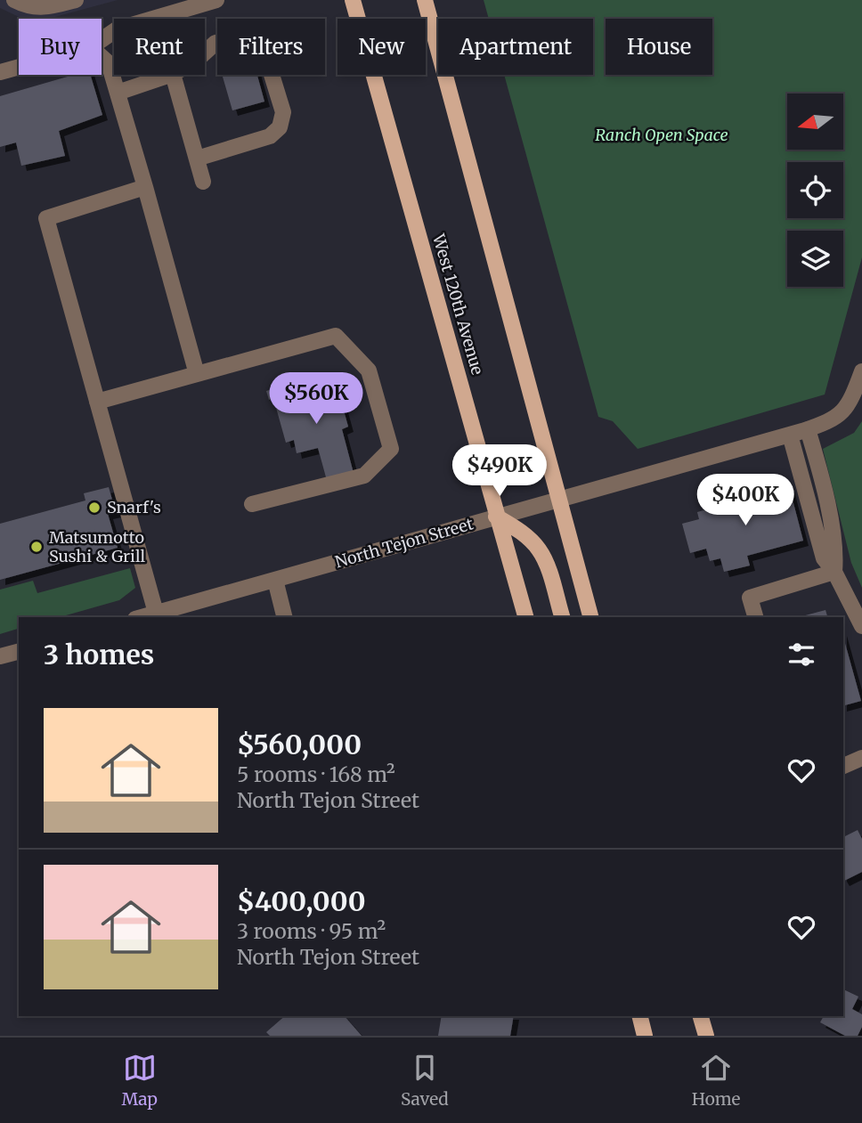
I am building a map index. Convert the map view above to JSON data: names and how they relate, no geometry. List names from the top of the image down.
{
  "streets": {
    "main road": ["West 120th Avenue"],
    "street": ["North Tejon Street"]
  },
  "crossings": [
    ["West 120th Avenue", "North Tejon Street"]
  ],
  "parks": ["Ranch Open Space"],
  "places": ["Snarf's", "Matsumotto Sushi & Grill"],
  "north": "left",
  "page": {
    "chip": [
      "Buy",
      "Rent",
      "Filters",
      "New",
      "Apartment",
      "House"
    ],
    "price": ["$560K", "$490K", "$400K"],
    "heading": "3 homes",
    "list": [
      {
        "name": "$560,000",
        "note": "5 rooms · 168 m² · North Tejon Street"
      },
      {
        "name": "$400,000",
        "note": "3 rooms · 95 m² · North Tejon Street"
      }
    ],
    "tabs": ["Map", "Saved", "Home"]
  }
}
